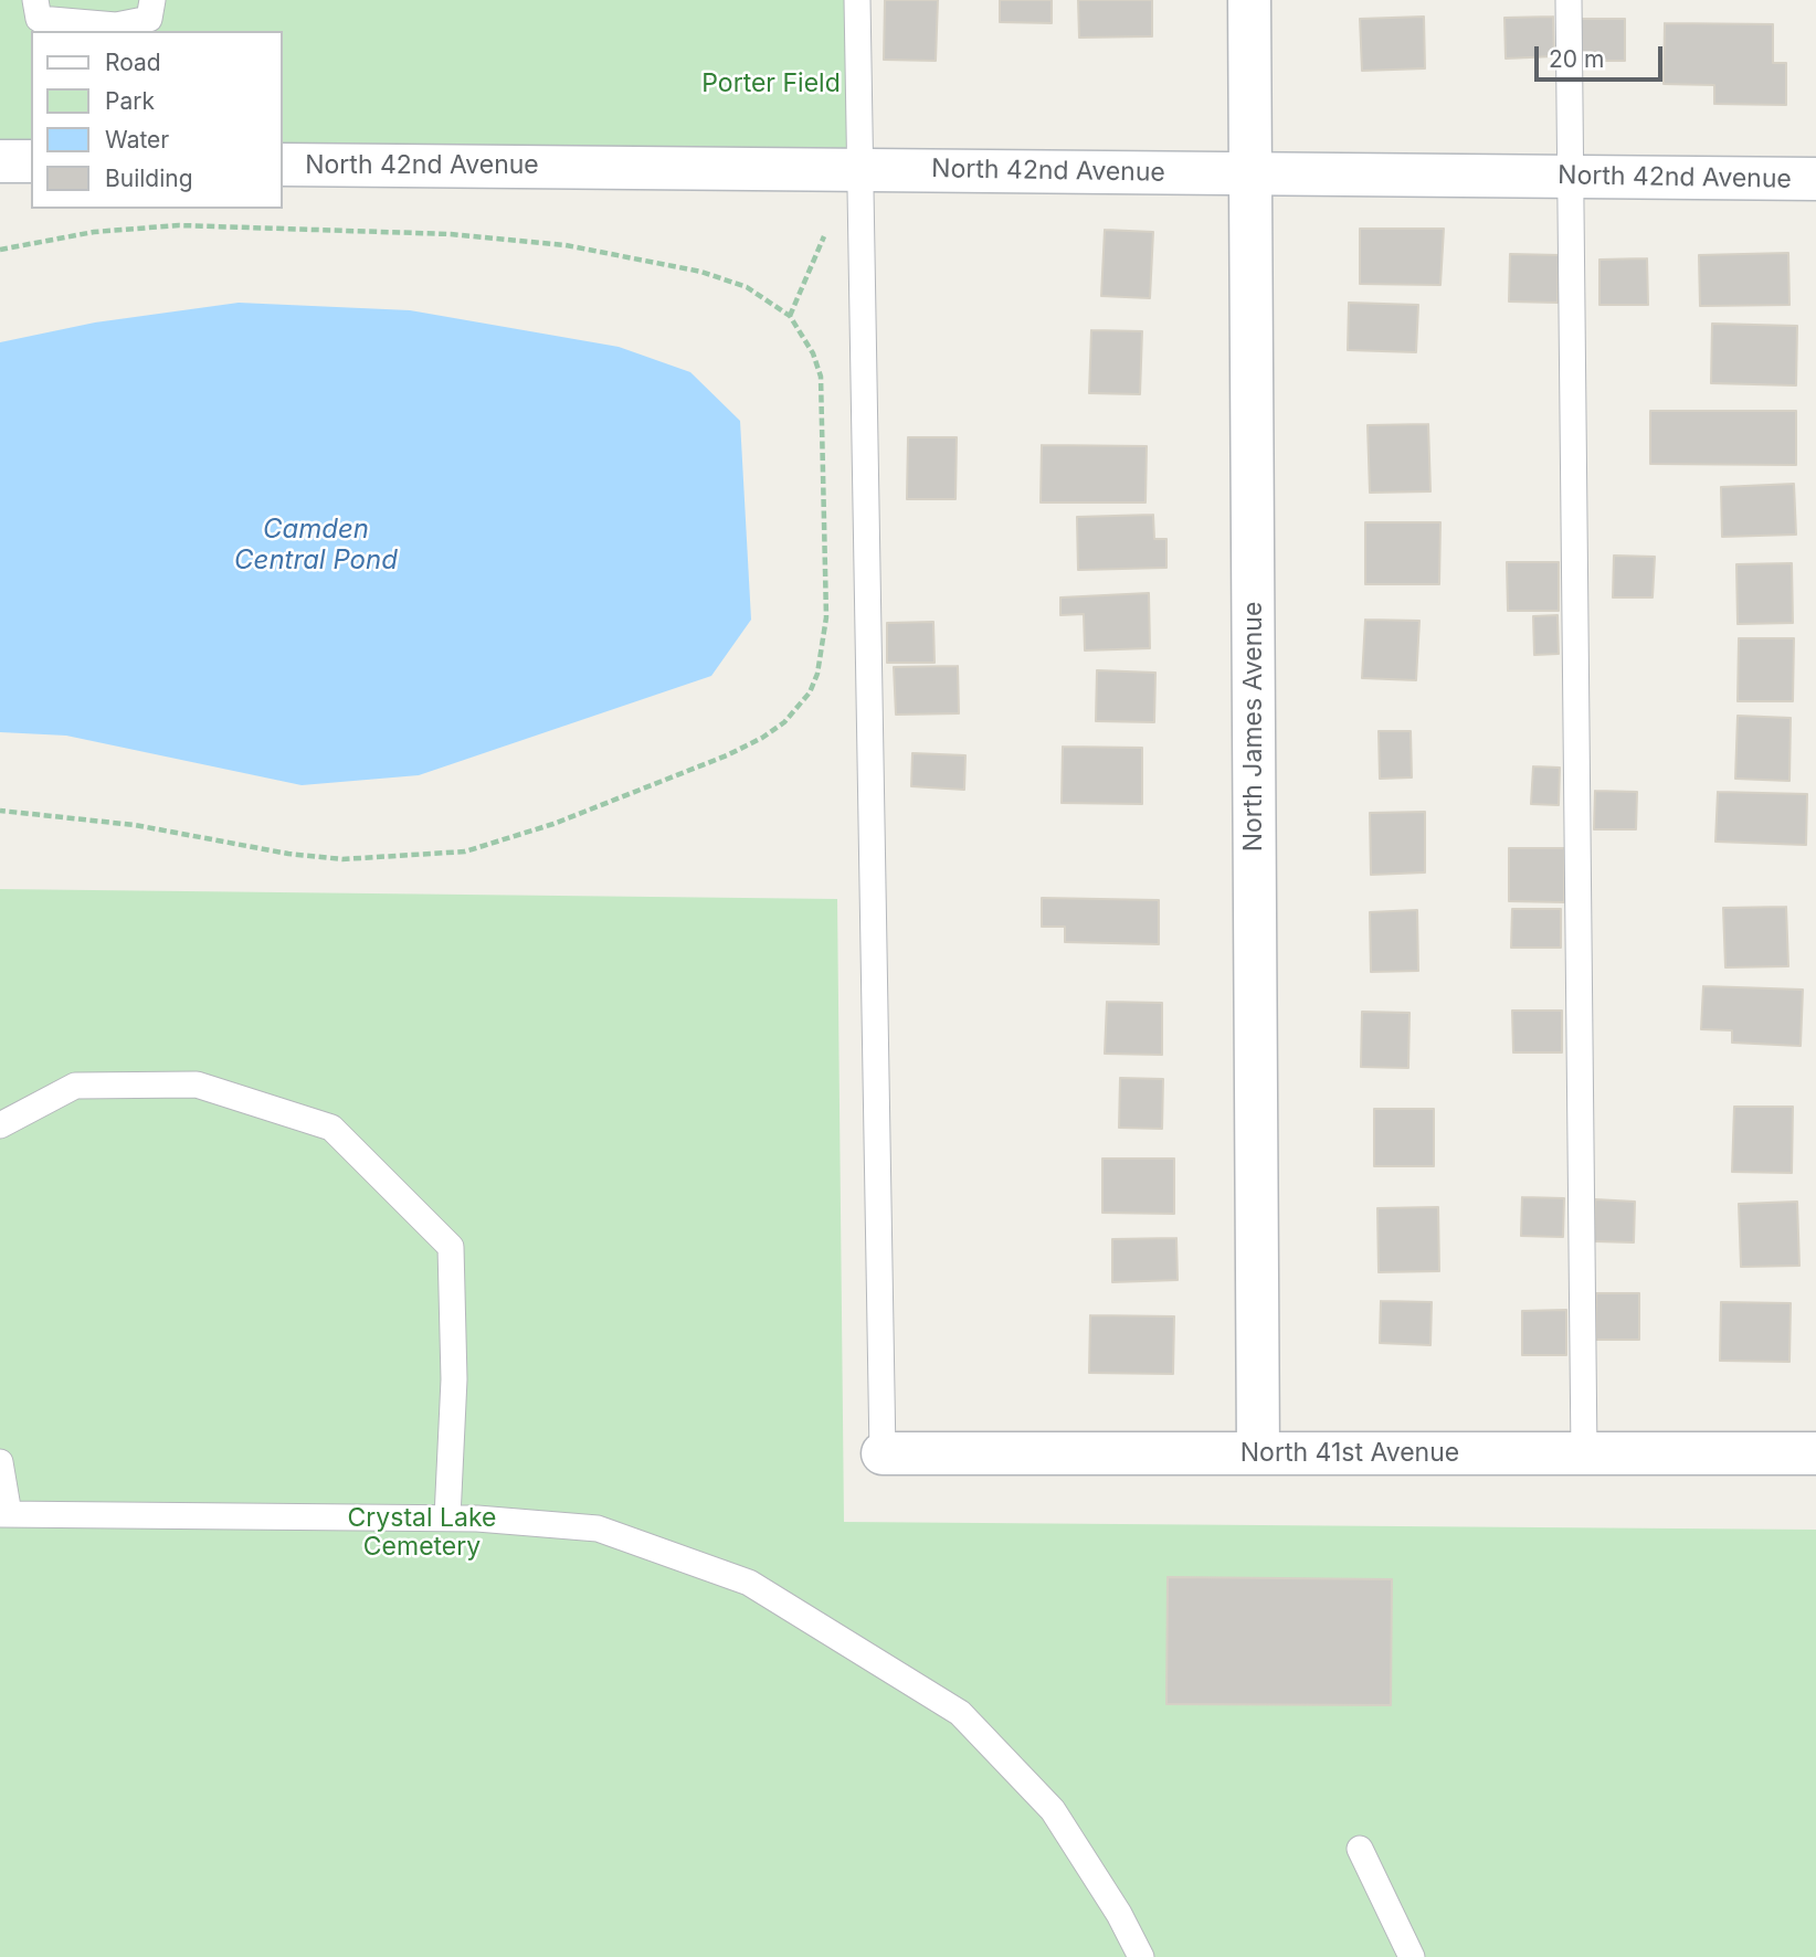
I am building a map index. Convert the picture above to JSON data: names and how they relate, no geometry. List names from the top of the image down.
{
  "streets": {
    "street": ["North 42nd Avenue", "North James Avenue", "North 41st Avenue"]
  },
  "crossings": [
    ["North 42nd Avenue", "North James Avenue"],
    ["North James Avenue", "North 41st Avenue"]
  ],
  "water": ["Camden Central Pond"],
  "parks": ["Porter Field", "Crystal Lake Cemetery"],
  "legend": [
    "Road",
    "Park",
    "Water",
    "Building"
  ],
  "scale_bar": "20 m"
}
